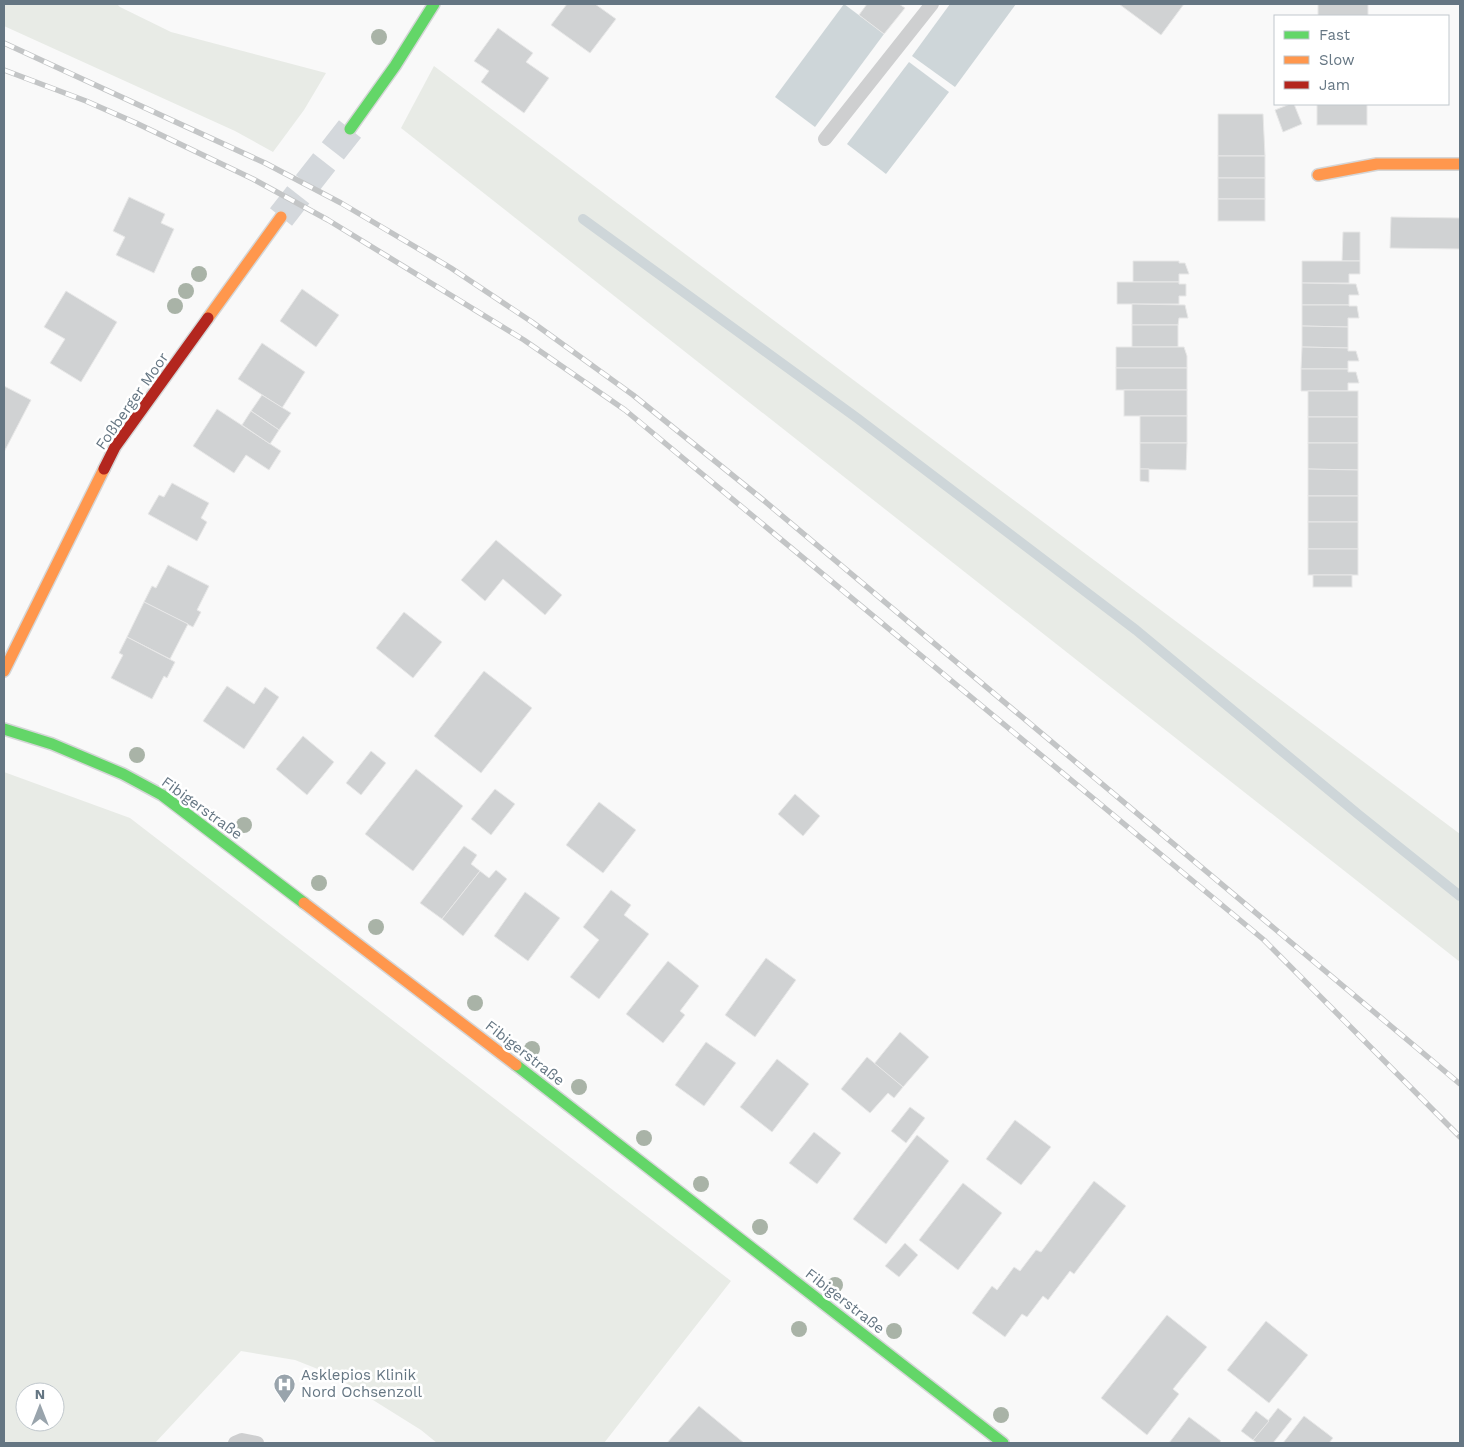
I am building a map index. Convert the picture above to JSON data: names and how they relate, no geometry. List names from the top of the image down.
{
  "streets": {
    "street": ["Foßberger Moor", "Fibigerstraße"]
  },
  "places": {
    "hospital": ["Asklepios Klinik Nord Ochsenzoll"]
  },
  "legend": ["Fast", "Slow", "Jam"],
  "north": "top"
}
